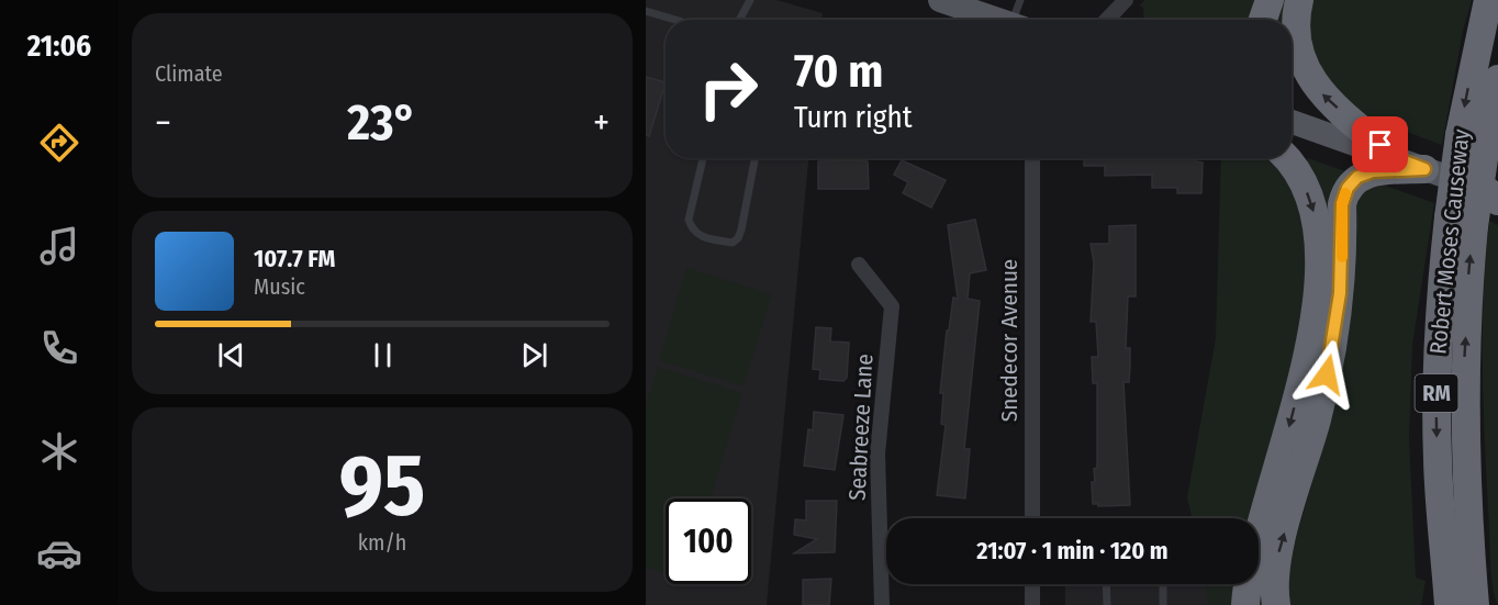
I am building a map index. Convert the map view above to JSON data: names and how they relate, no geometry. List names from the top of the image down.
{
  "streets": {
    "highway": ["Robert Moses Causeway", "RM"],
    "street": ["Snedecor Avenue", "Seabreeze Lane"]
  },
  "page": {
    "tabs": "21:06",
    "tile": [
      "Climate",
      ["95", "km/h"]
    ],
    "turn": ["70 m", "Turn right"],
    "heat": ["−", "23°", "+"],
    "song": ["107.7 FM", "Music"],
    "limit": "100",
    "trip": "21:07 · 1 min · 120 m"
  }
}
